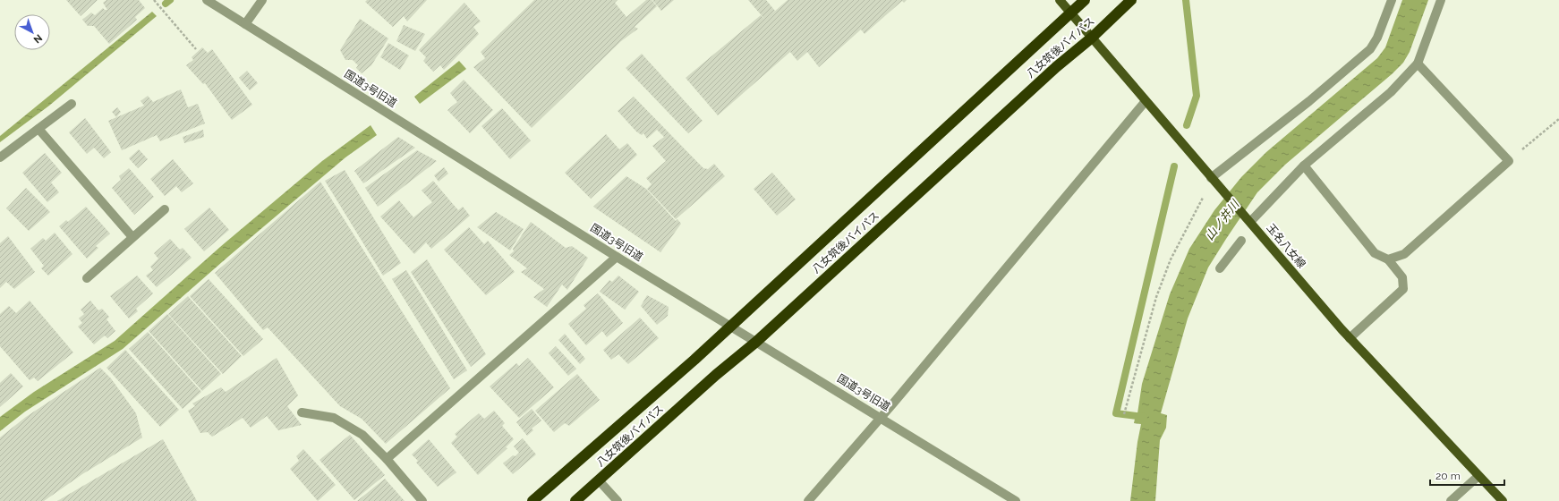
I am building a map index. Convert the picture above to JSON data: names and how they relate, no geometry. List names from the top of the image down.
{
  "streets": {
    "highway": ["八女筑後バイパス"],
    "main road": ["玉名八女線"],
    "street": ["国道3号旧道"]
  },
  "crossings": [
    ["八女筑後バイパス", "国道3号旧道"],
    ["八女筑後バイパス", "玉名八女線"]
  ],
  "water": ["山ノ井川"],
  "scale_bar": "20 m",
  "north": "bottom right"
}
